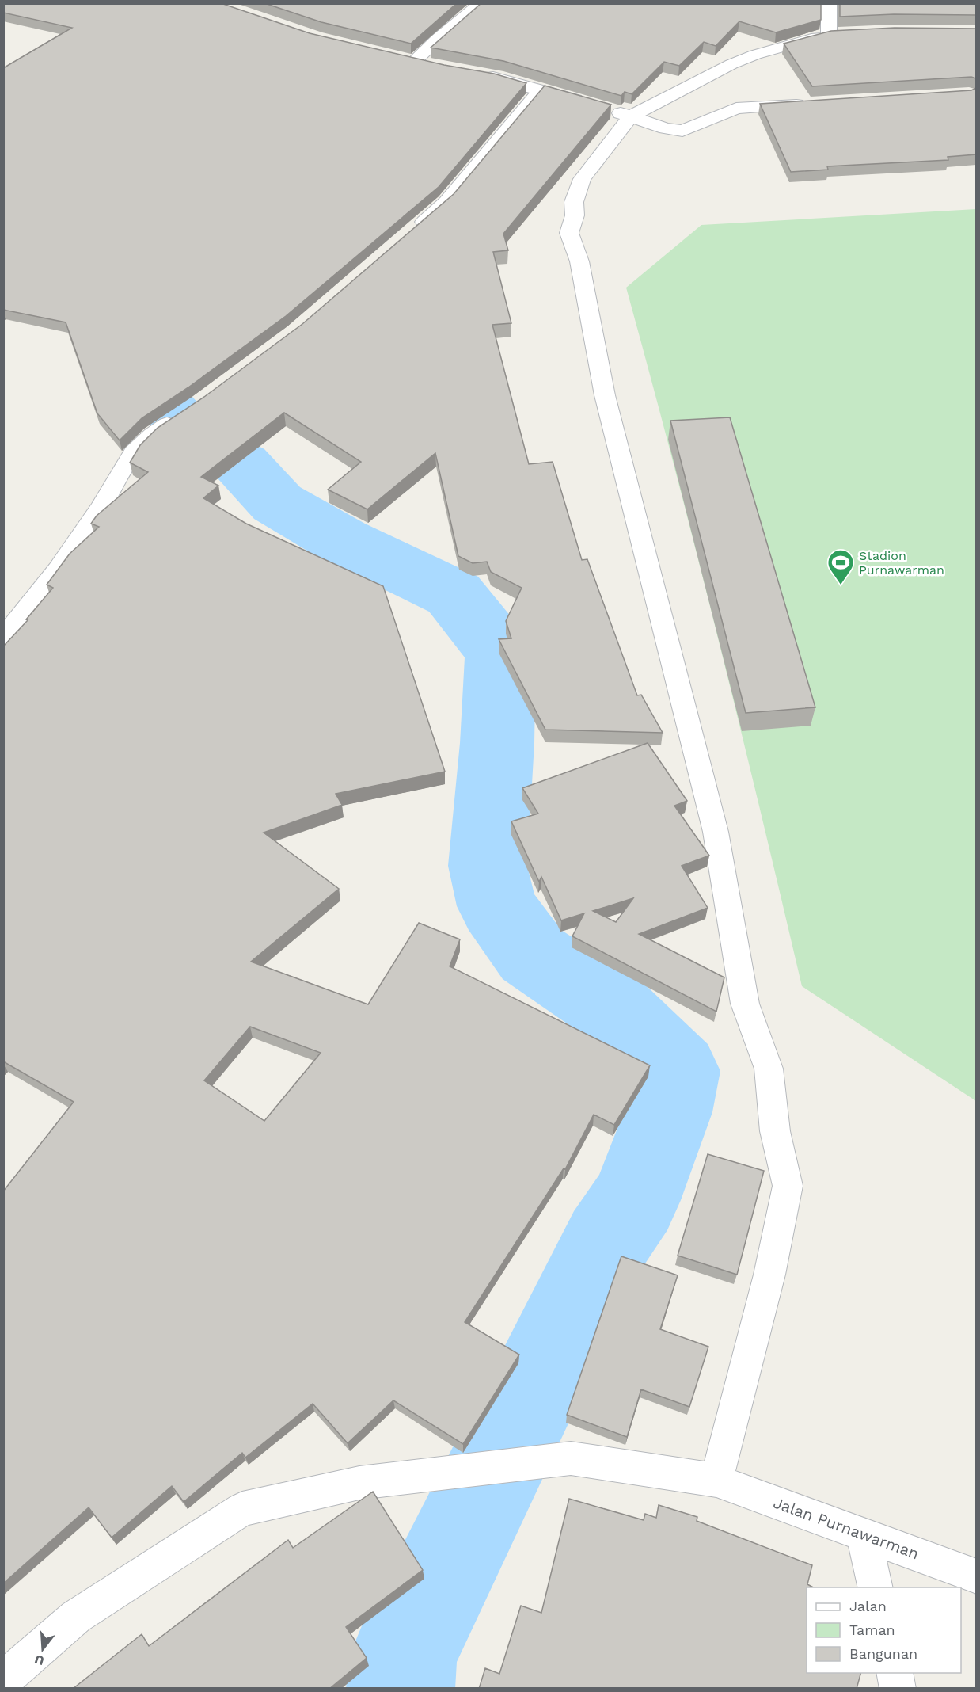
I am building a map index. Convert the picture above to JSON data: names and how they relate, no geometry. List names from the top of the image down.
{
  "streets": {
    "street": ["Jalan Purnawarman"]
  },
  "places": {
    "sports": ["Stadion Purnawarman"]
  },
  "legend": ["Jalan", "Taman", "Bangunan"],
  "north": "bottom"
}
